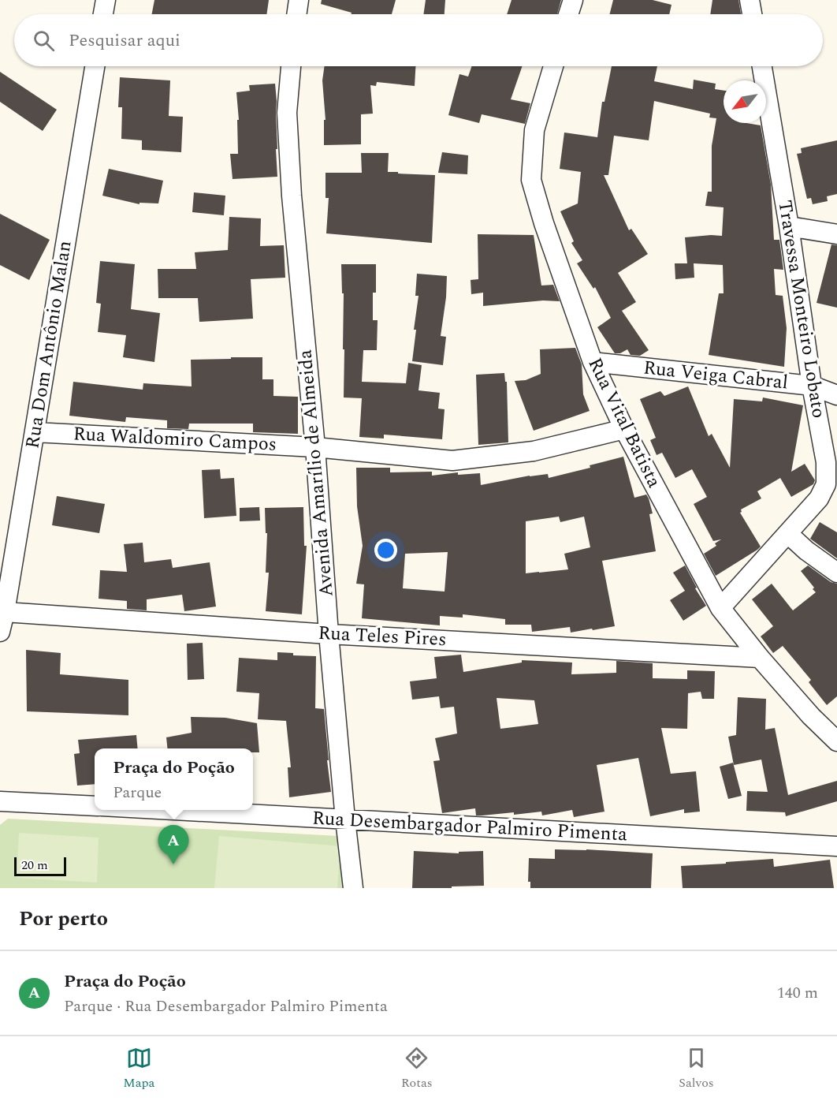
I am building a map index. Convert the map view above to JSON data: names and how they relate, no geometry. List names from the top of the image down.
{
  "streets": {
    "street": [
      "Travessa Monteiro Lobato",
      "Rua Dom Antônio Malan",
      "Rua Veiga Cabral",
      "Rua Vital Batista",
      "Rua Waldomiro Campos",
      "Avenida Amarílio de Almeida",
      "Rua Teles Pires",
      "Rua Desembargador Palmiro Pimenta"
    ]
  },
  "crossings": [
    ["Travessa Monteiro Lobato", "Rua Veiga Cabral"],
    ["Travessa Monteiro Lobato", "Rua Vital Batista"],
    ["Rua Dom Antônio Malan", "Rua Waldomiro Campos"],
    ["Rua Dom Antônio Malan", "Rua Teles Pires"],
    ["Rua Veiga Cabral", "Rua Vital Batista"],
    ["Rua Vital Batista", "Rua Waldomiro Campos"],
    ["Rua Vital Batista", "Rua Teles Pires"],
    ["Rua Waldomiro Campos", "Avenida Amarílio de Almeida"],
    ["Avenida Amarílio de Almeida", "Rua Teles Pires"],
    ["Avenida Amarílio de Almeida", "Rua Desembargador Palmiro Pimenta"]
  ],
  "scale_bar": "20 m",
  "north": "bottom left",
  "page": {
    "search": "Pesquisar aqui",
    "popup": ["Praça do Poção", "Parque"],
    "pins": "A",
    "scale": "20 m",
    "heading": "Por perto",
    "list": [
      {
        "mark": "A",
        "name": "Praça do Poção",
        "note": "Parque · Rua Desembargador Palmiro Pimenta",
        "value": "140 m"
      }
    ],
    "nav": ["Mapa", "Rotas", "Salvos"]
  }
}
